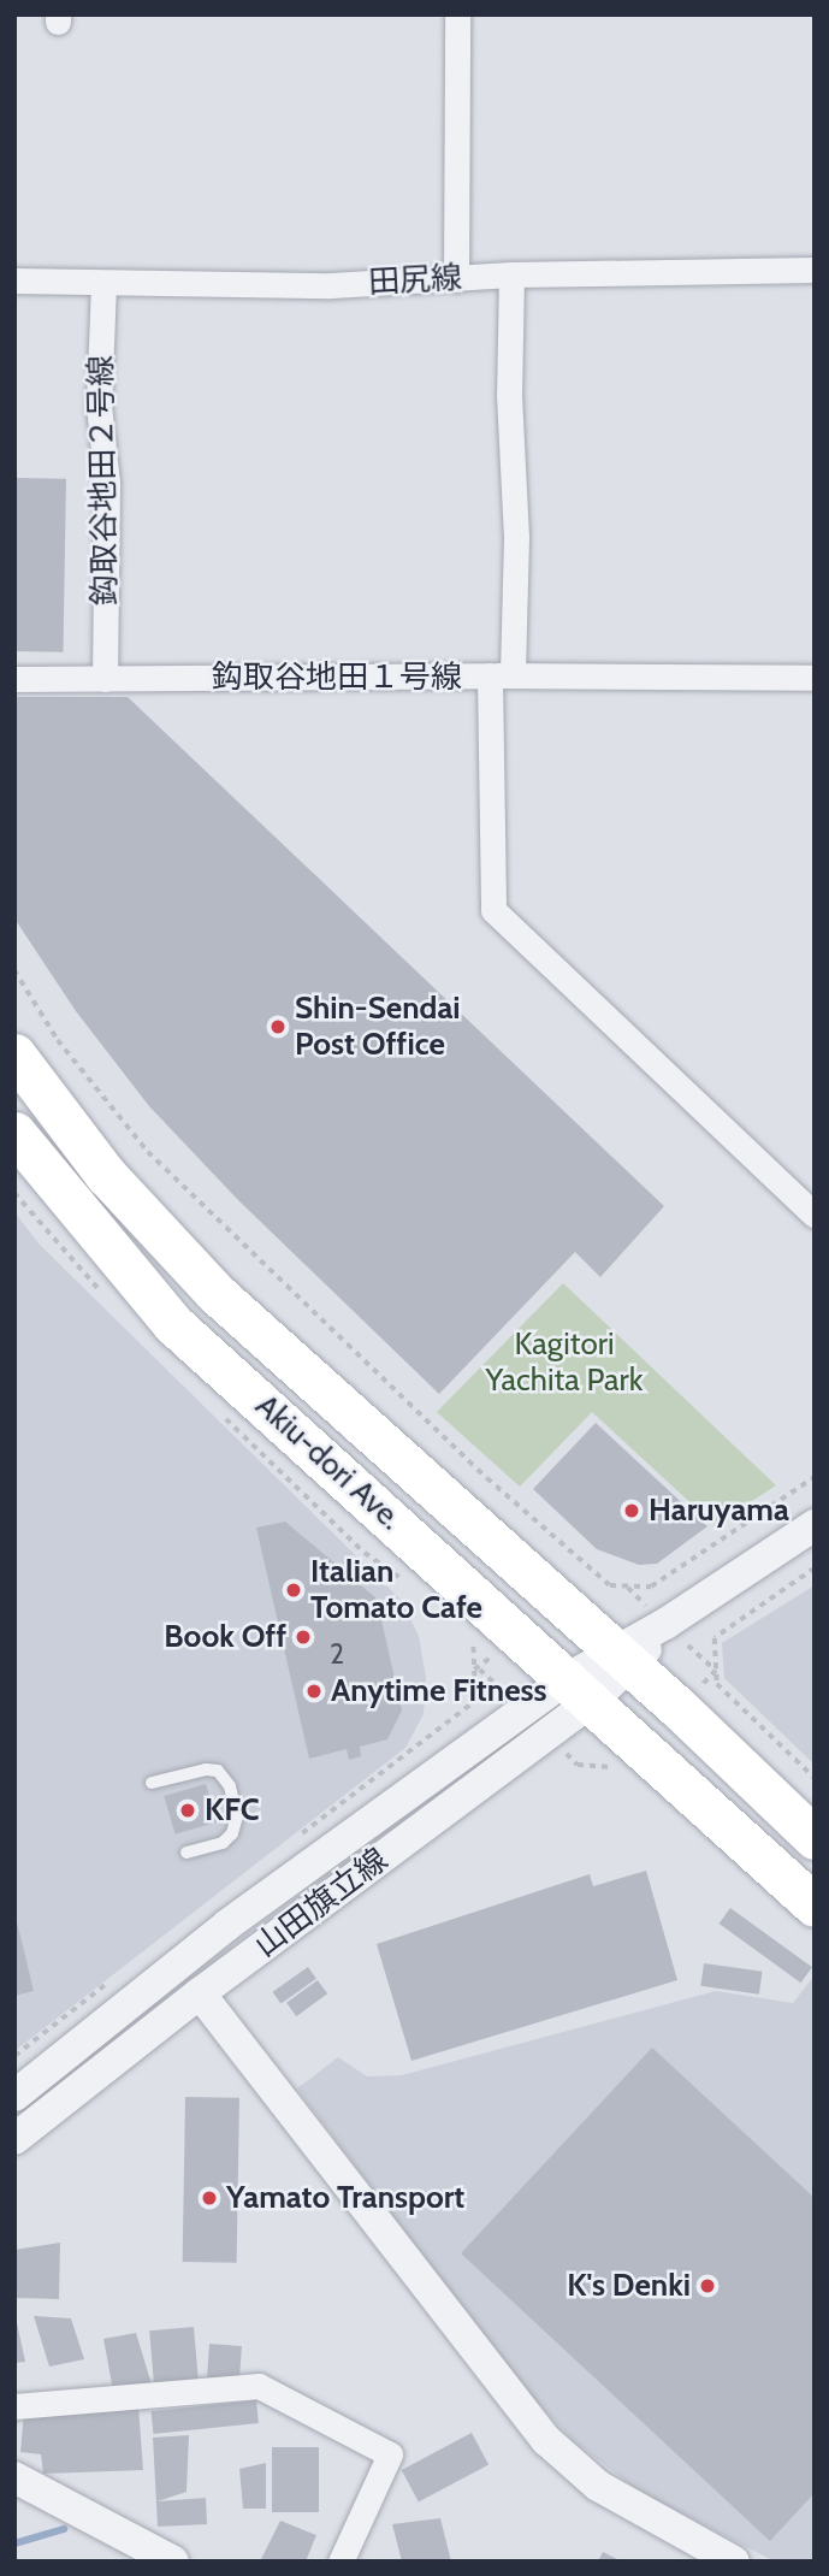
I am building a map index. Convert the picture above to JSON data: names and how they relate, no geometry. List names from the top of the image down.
{
  "streets": {
    "highway": ["Akiu-dori Ave."],
    "street": [
      "田尻線",
      "鈎取谷地田２号線",
      "鈎取谷地田１号線",
      "山田旗立線"
    ]
  },
  "crossings": [
    ["田尻線", "鈎取谷地田２号線"],
    ["鈎取谷地田２号線", "鈎取谷地田１号線"],
    ["Akiu-dori Ave.", "山田旗立線"]
  ],
  "parks": ["Kagitori Yachita Park"],
  "places": [
    "Shin-Sendai Post Office",
    "Haruyama",
    "Italian Tomato Cafe",
    "Book Off",
    "Anytime Fitness",
    "KFC",
    "Yamato Transport",
    "K's Denki"
  ],
  "house_numbers": ["2"]
}
